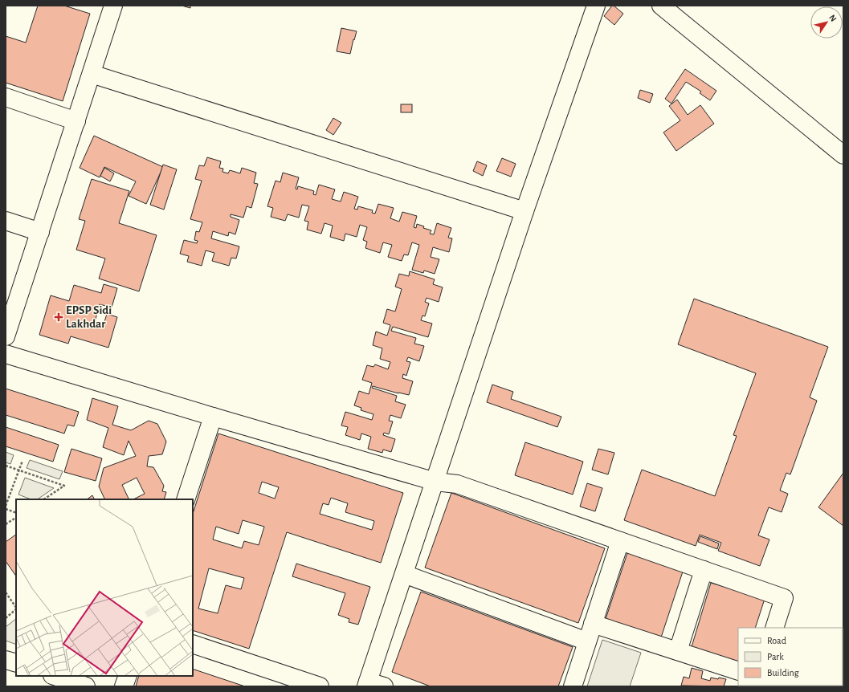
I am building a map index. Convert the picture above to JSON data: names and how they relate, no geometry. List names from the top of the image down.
{
  "places": {
    "health": ["EPSP Sidi Lakhdar"]
  },
  "legend": ["Road", "Park", "Building"],
  "north": "top right"
}
